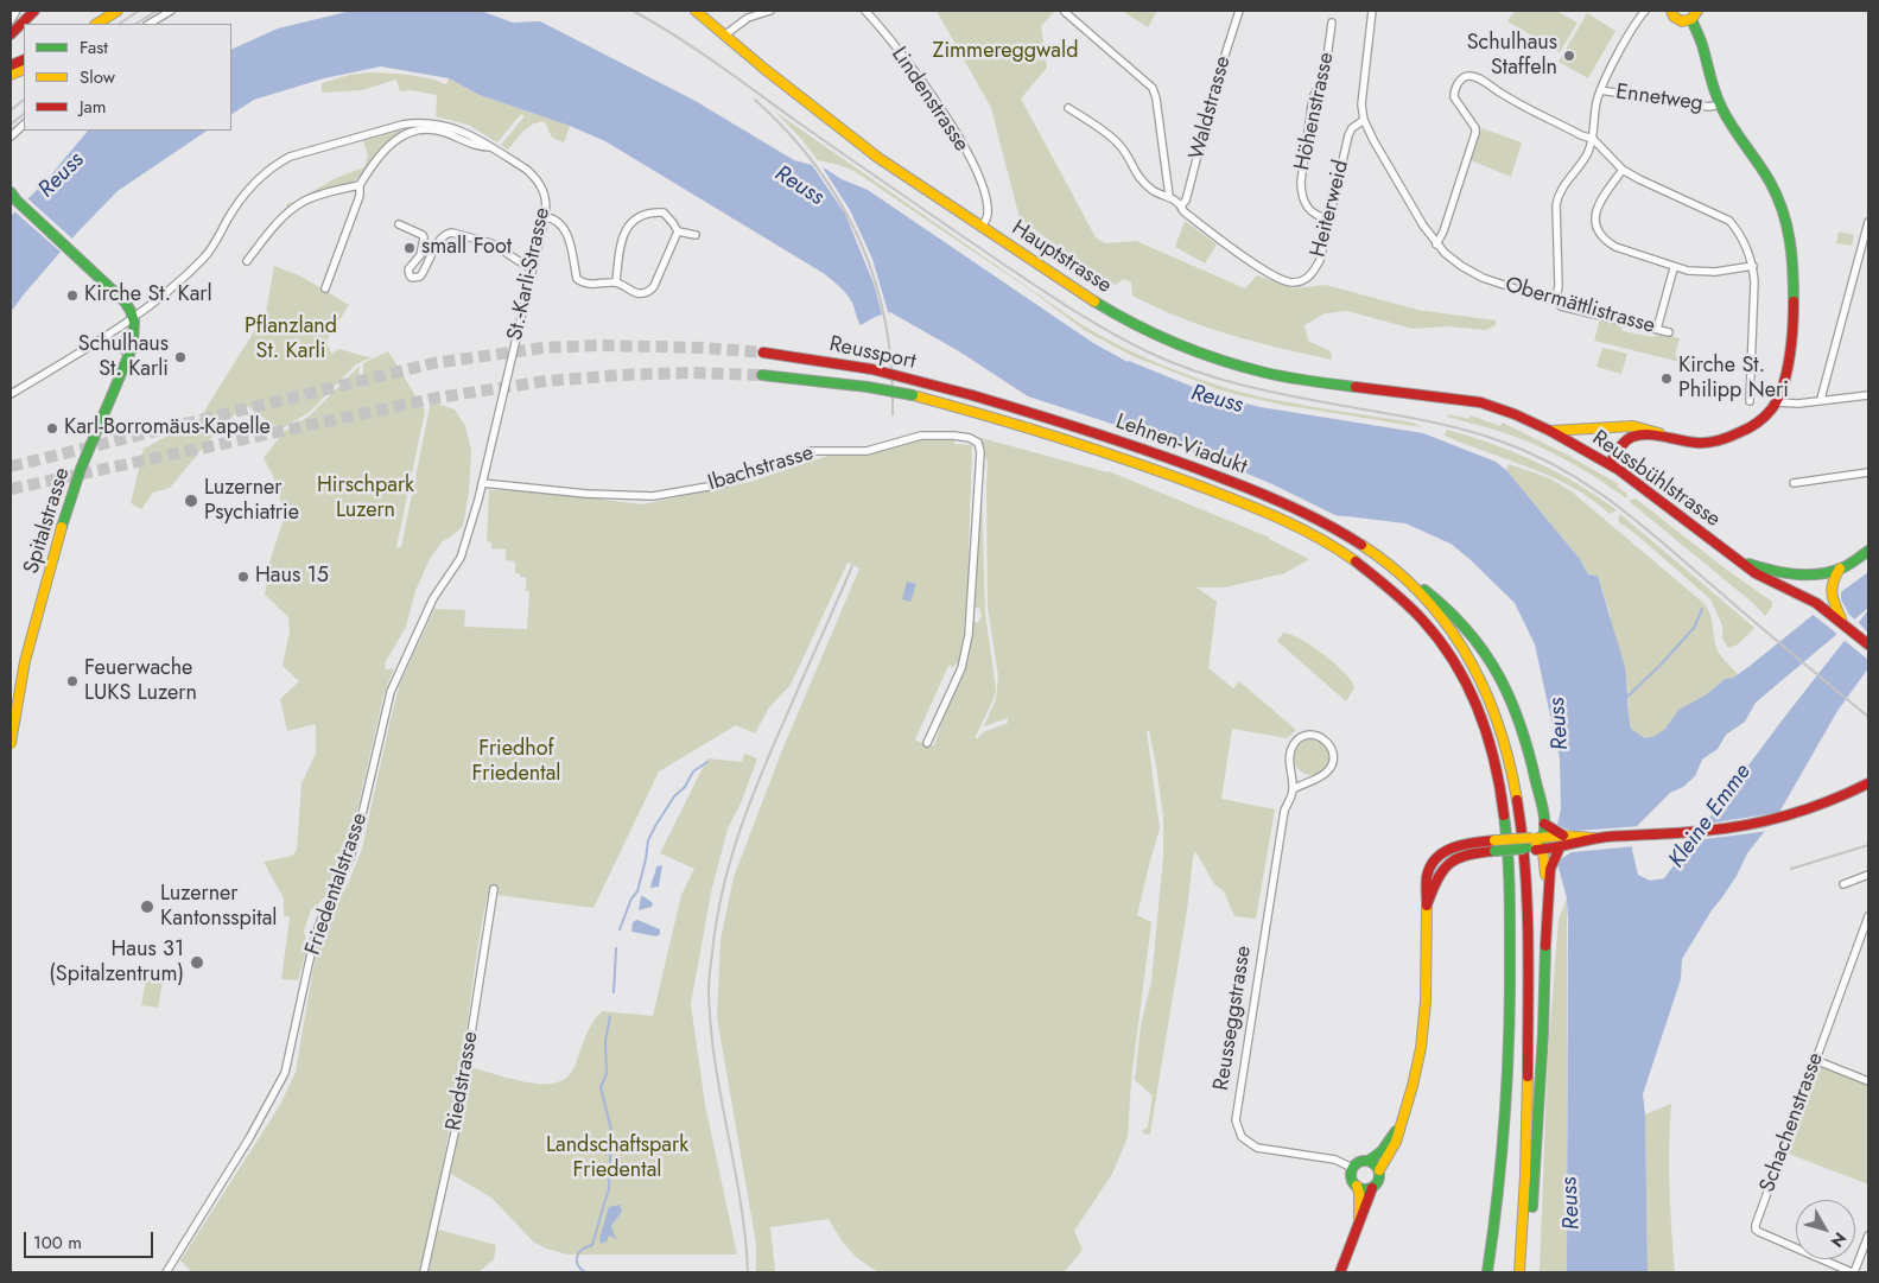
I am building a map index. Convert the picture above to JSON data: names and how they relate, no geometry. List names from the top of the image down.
{
  "streets": {
    "main road": [
      "Hauptstrasse",
      "Reussport",
      "Lehnen-Viadukt",
      "Reussbühlstrasse",
      "Spitalstrasse"
    ],
    "street": [
      "Ennetweg",
      "Lindenstrasse",
      "Waldstrasse",
      "Höhenstrasse",
      "Heiterweid",
      "St.-Karli-Strasse",
      "Obermättlistrasse",
      "Ibachstrasse",
      "Friedentalstrasse",
      "Reusseggstrasse",
      "Riedstrasse",
      "Schachenstrasse"
    ]
  },
  "crossings": [
    ["Lindenstrasse", "Hauptstrasse"],
    ["Waldstrasse", "Heiterweid"],
    ["Höhenstrasse", "Heiterweid"],
    ["Heiterweid", "Obermättlistrasse"],
    ["Hauptstrasse", "Reussbühlstrasse"],
    ["St.-Karli-Strasse", "Ibachstrasse"],
    ["St.-Karli-Strasse", "Spitalstrasse"],
    ["St.-Karli-Strasse", "Friedentalstrasse"],
    ["Reussport", "Lehnen-Viadukt"],
    ["Ibachstrasse", "Friedentalstrasse"]
  ],
  "water": ["Reuss", "Kleine Emme"],
  "parks": [
    "Zimmereggwald",
    "Pflanzland St. Karli",
    "Hirschpark Luzern",
    "Friedhof Friedental",
    "Landschaftspark Friedental"
  ],
  "places": [
    "Schulhaus Staffeln",
    "small Foot",
    "Kirche St. Karl",
    "Schulhaus St. Karli",
    "Kirche St. Philipp Neri",
    "Karl-Borromäus-Kapelle",
    "Luzerner Psychiatrie",
    "Haus 15",
    "Feuerwache LUKS Luzern",
    "Luzerner Kantonsspital",
    "Haus 31 (Spitalzentrum)"
  ],
  "legend": ["Fast", "Slow", "Jam"],
  "scale_bar": "100 m",
  "north": "bottom right"
}
